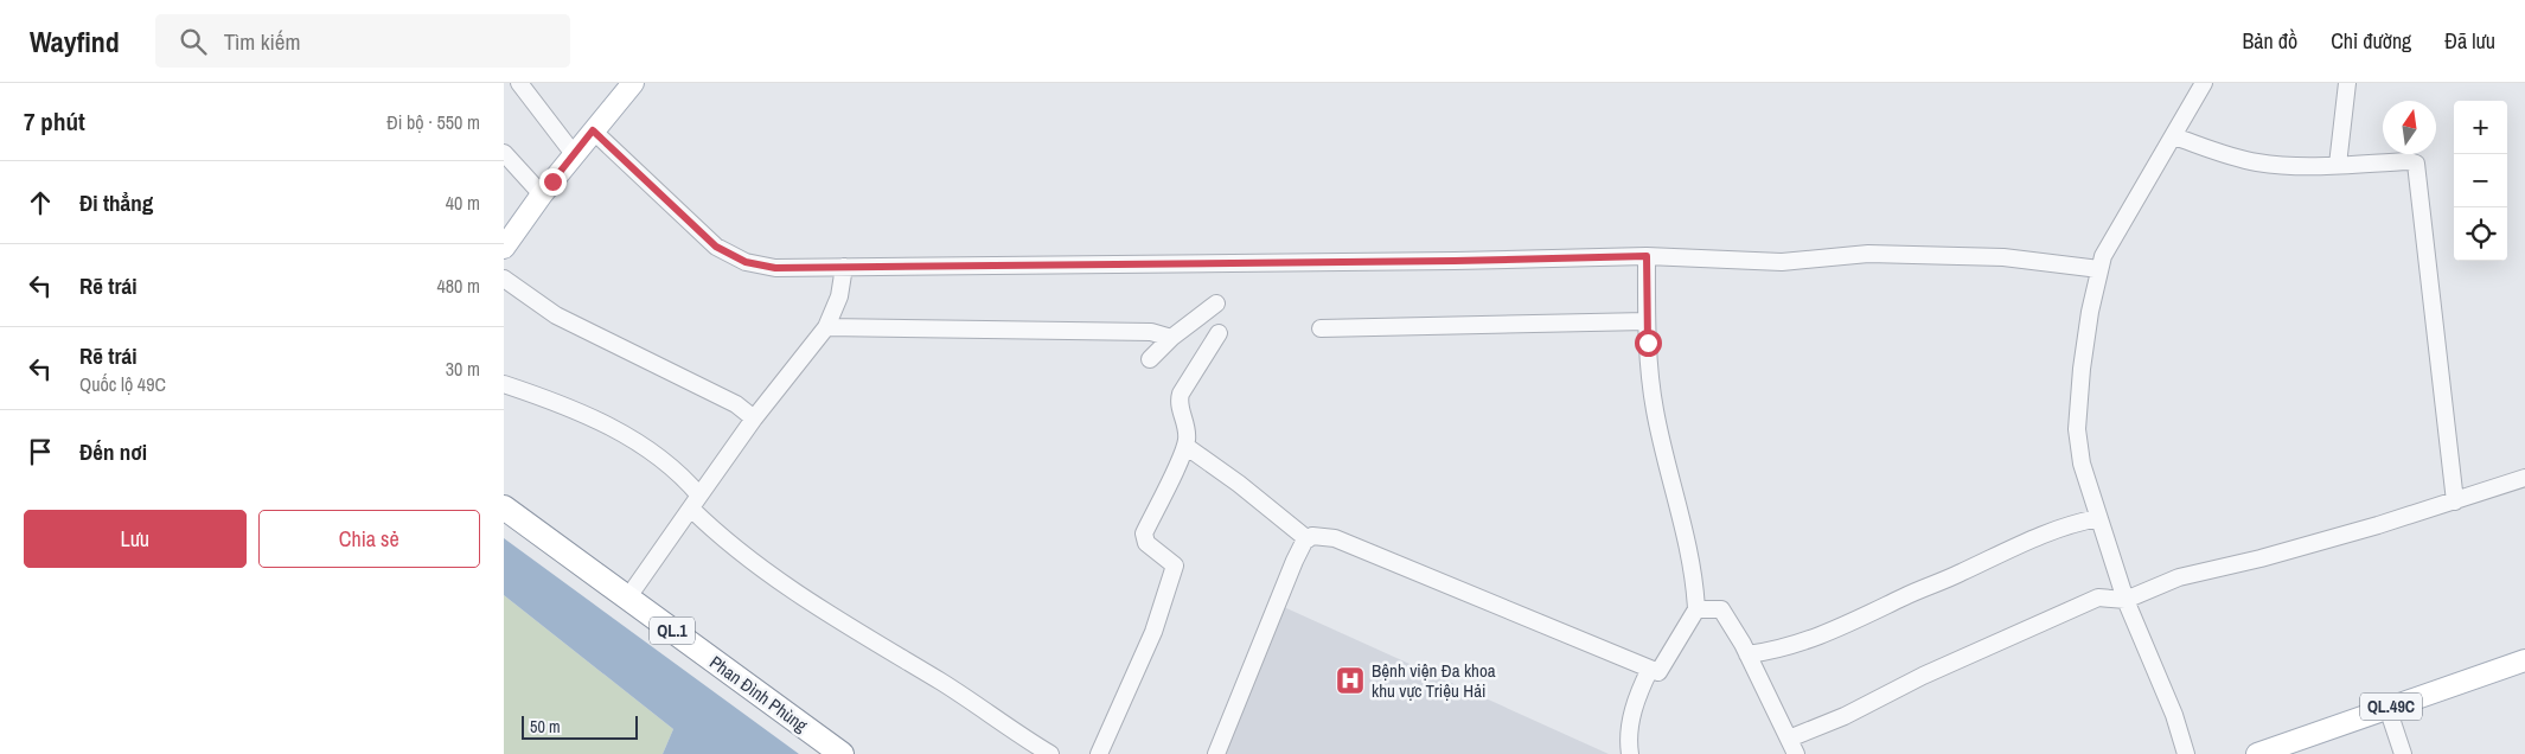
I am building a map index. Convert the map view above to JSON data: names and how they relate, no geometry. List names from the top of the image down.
{
  "streets": {
    "highway": ["QL.1", "Phan Đình Phùng"],
    "main road": ["QL.49C"]
  },
  "places": {
    "hospital": ["Bệnh viện Đa khoa khu vực Triệu Hải"]
  },
  "scale_bar": "50 m",
  "north": "top",
  "page": {
    "header": "Wayfind",
    "search": "Tìm kiếm",
    "nav": ["Bản đồ", "Chỉ đường", "Đã lưu"],
    "heading": ["7 phút", "Đi bộ · 550 m"],
    "map_buttons": ["+", "−"],
    "list": [
      ["Đi thẳng", "40 m"],
      ["Rẽ trái", "480 m"],
      ["Rẽ trái", "Quốc lộ 49C", "30 m"],
      "Đến nơi"
    ],
    "buttons": ["Lưu", "Chia sẻ"],
    "scale": "50 m"
  }
}
